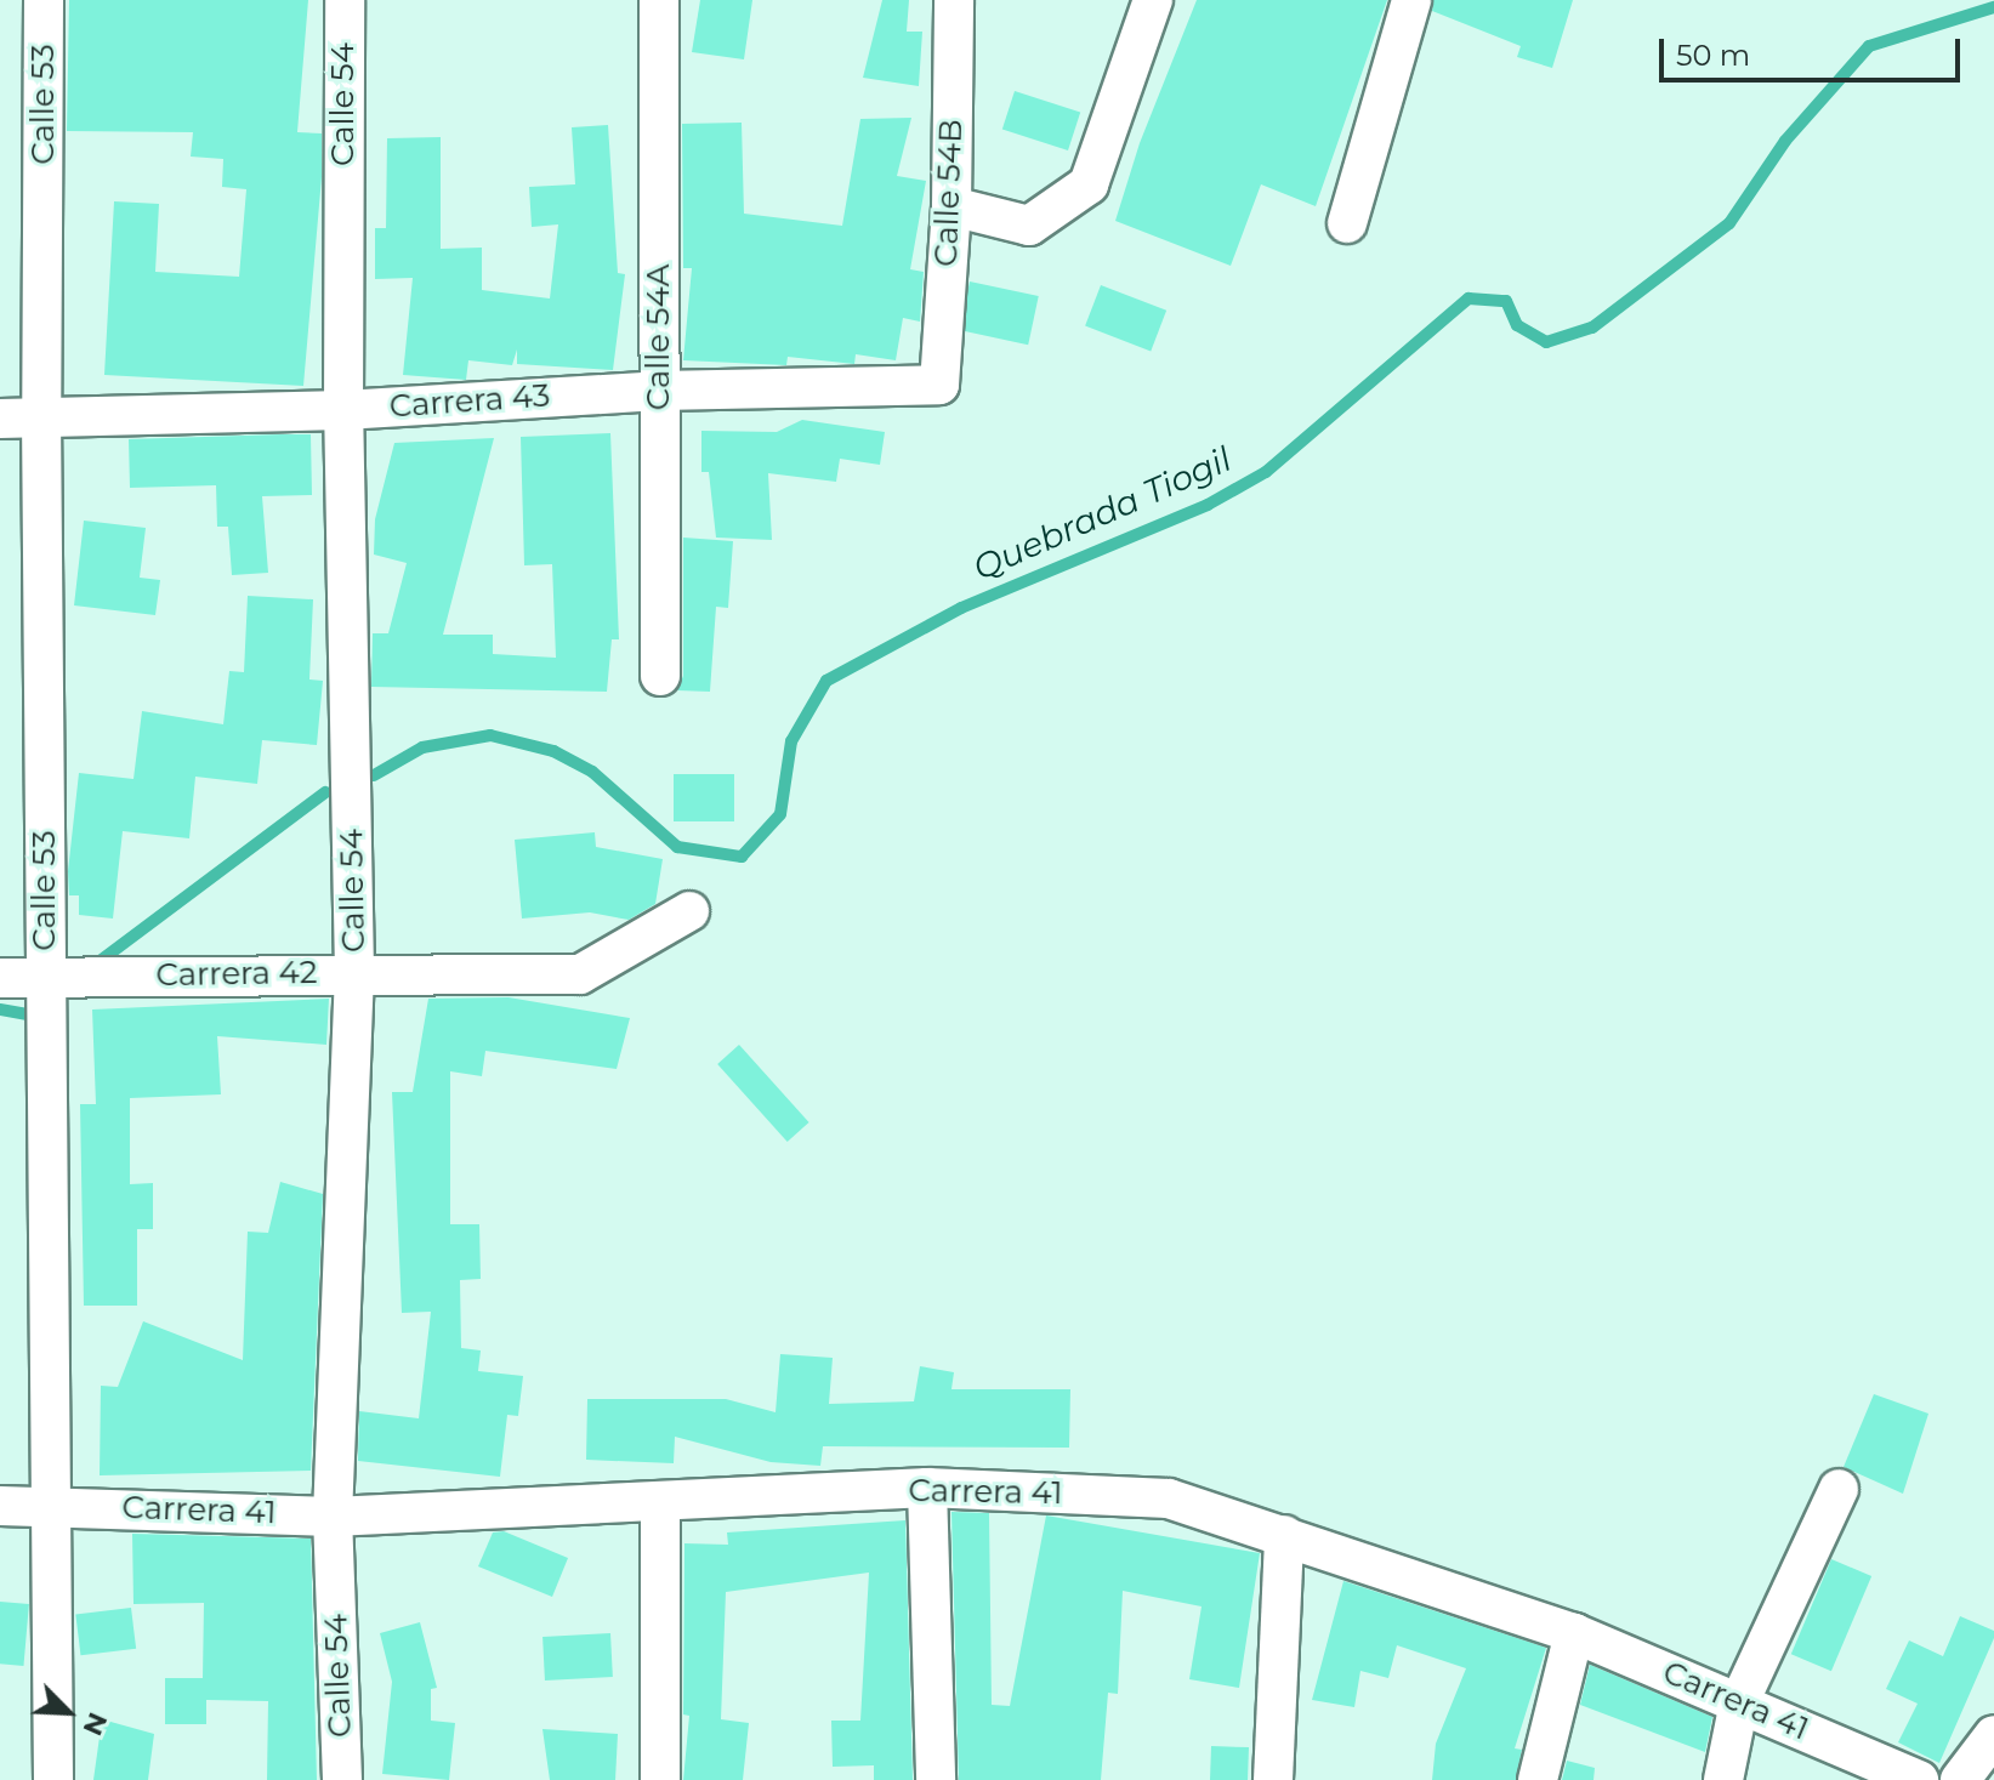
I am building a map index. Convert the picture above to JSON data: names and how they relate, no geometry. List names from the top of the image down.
{
  "streets": {
    "street": [
      "Calle 53",
      "Calle 54",
      "Calle 54B",
      "Calle 54A",
      "Carrera 43",
      "Carrera 42",
      "Carrera 41"
    ]
  },
  "crossings": [
    ["Calle 53", "Carrera 43"],
    ["Calle 53", "Carrera 42"],
    ["Calle 53", "Carrera 41"],
    ["Calle 54", "Carrera 43"],
    ["Calle 54", "Carrera 42"],
    ["Calle 54", "Carrera 41"],
    ["Calle 54B", "Carrera 43"],
    ["Calle 54A", "Carrera 43"]
  ],
  "water": ["Quebrada Tiogil"],
  "scale_bar": "50 m",
  "north": "bottom right"
}
